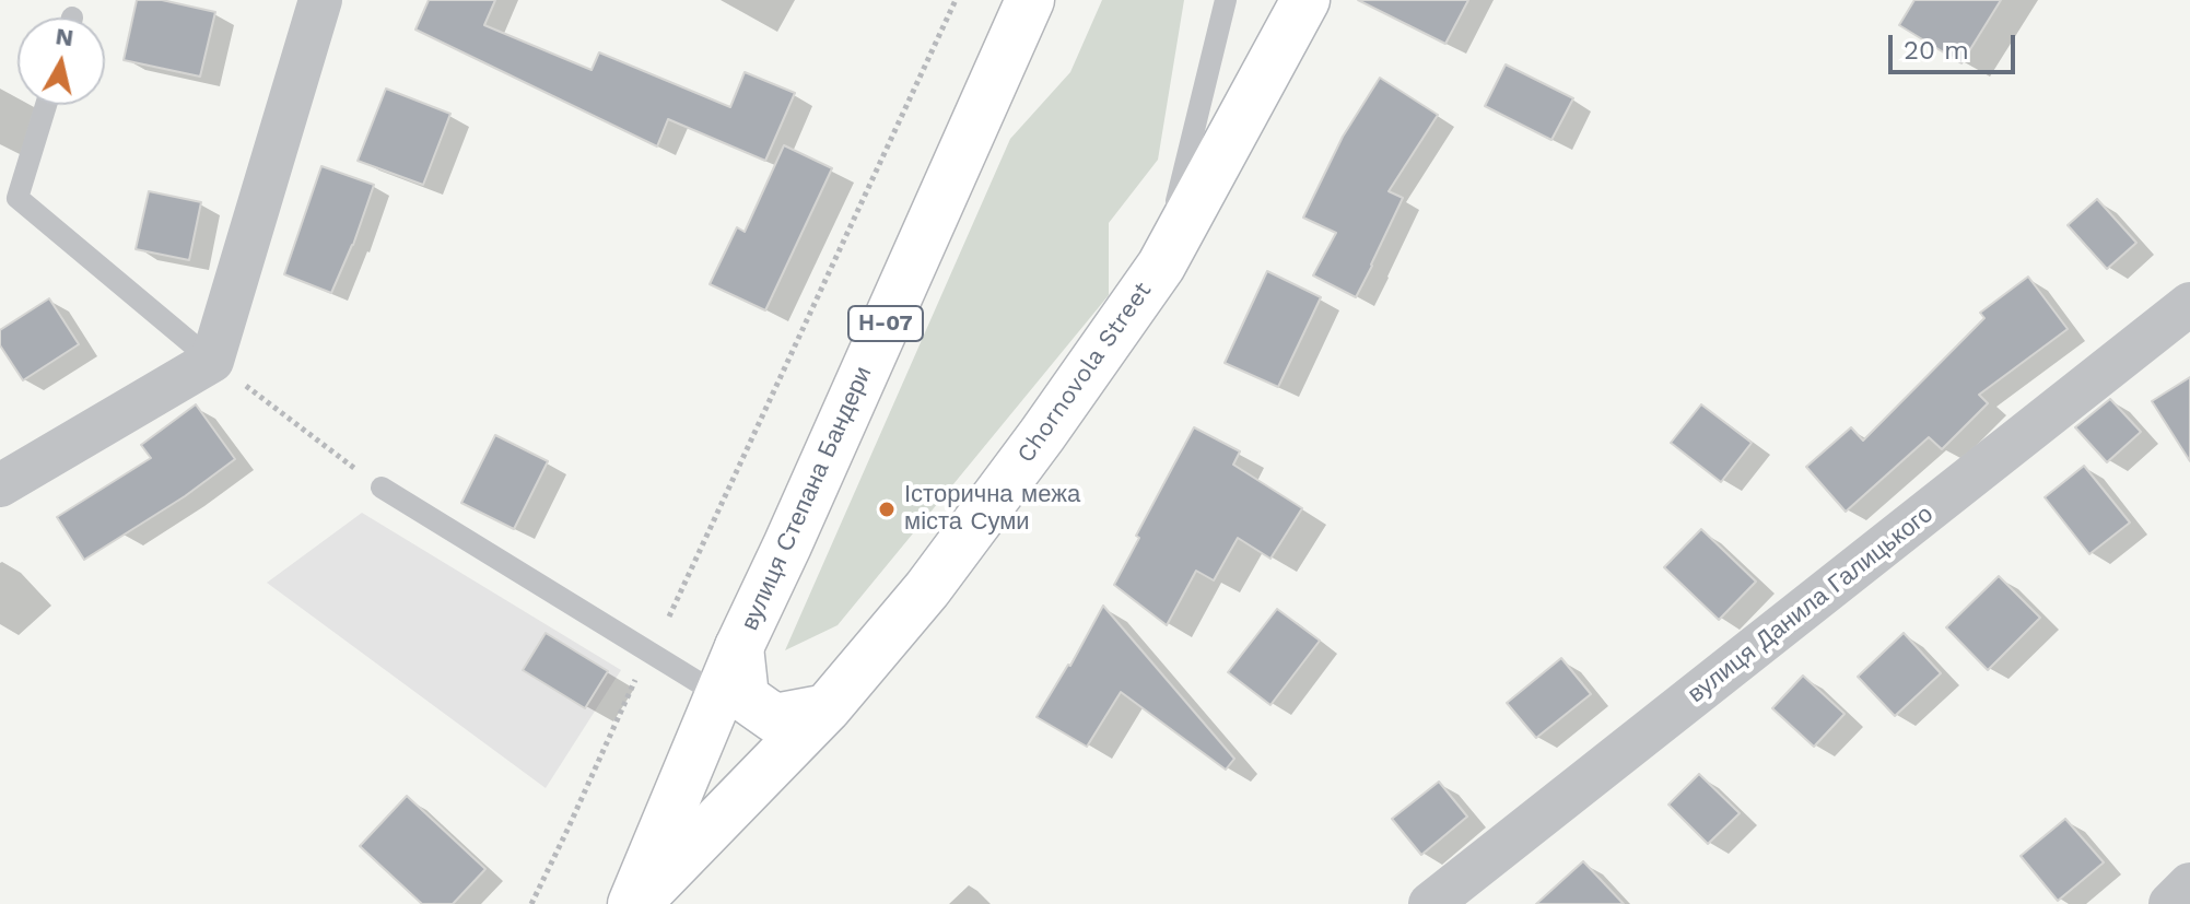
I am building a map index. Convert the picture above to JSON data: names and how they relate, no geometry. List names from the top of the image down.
{
  "streets": {
    "main road": ["Н-07", "Chornovola Street", "вулиця Степана Бандери"],
    "street": ["вулиця Данила Галицького"]
  },
  "crossings": [
    ["Chornovola Street", "вулиця Степана Бандери"]
  ],
  "places": ["Історична межа міста Суми"],
  "scale_bar": "20 m",
  "north": "top"
}
